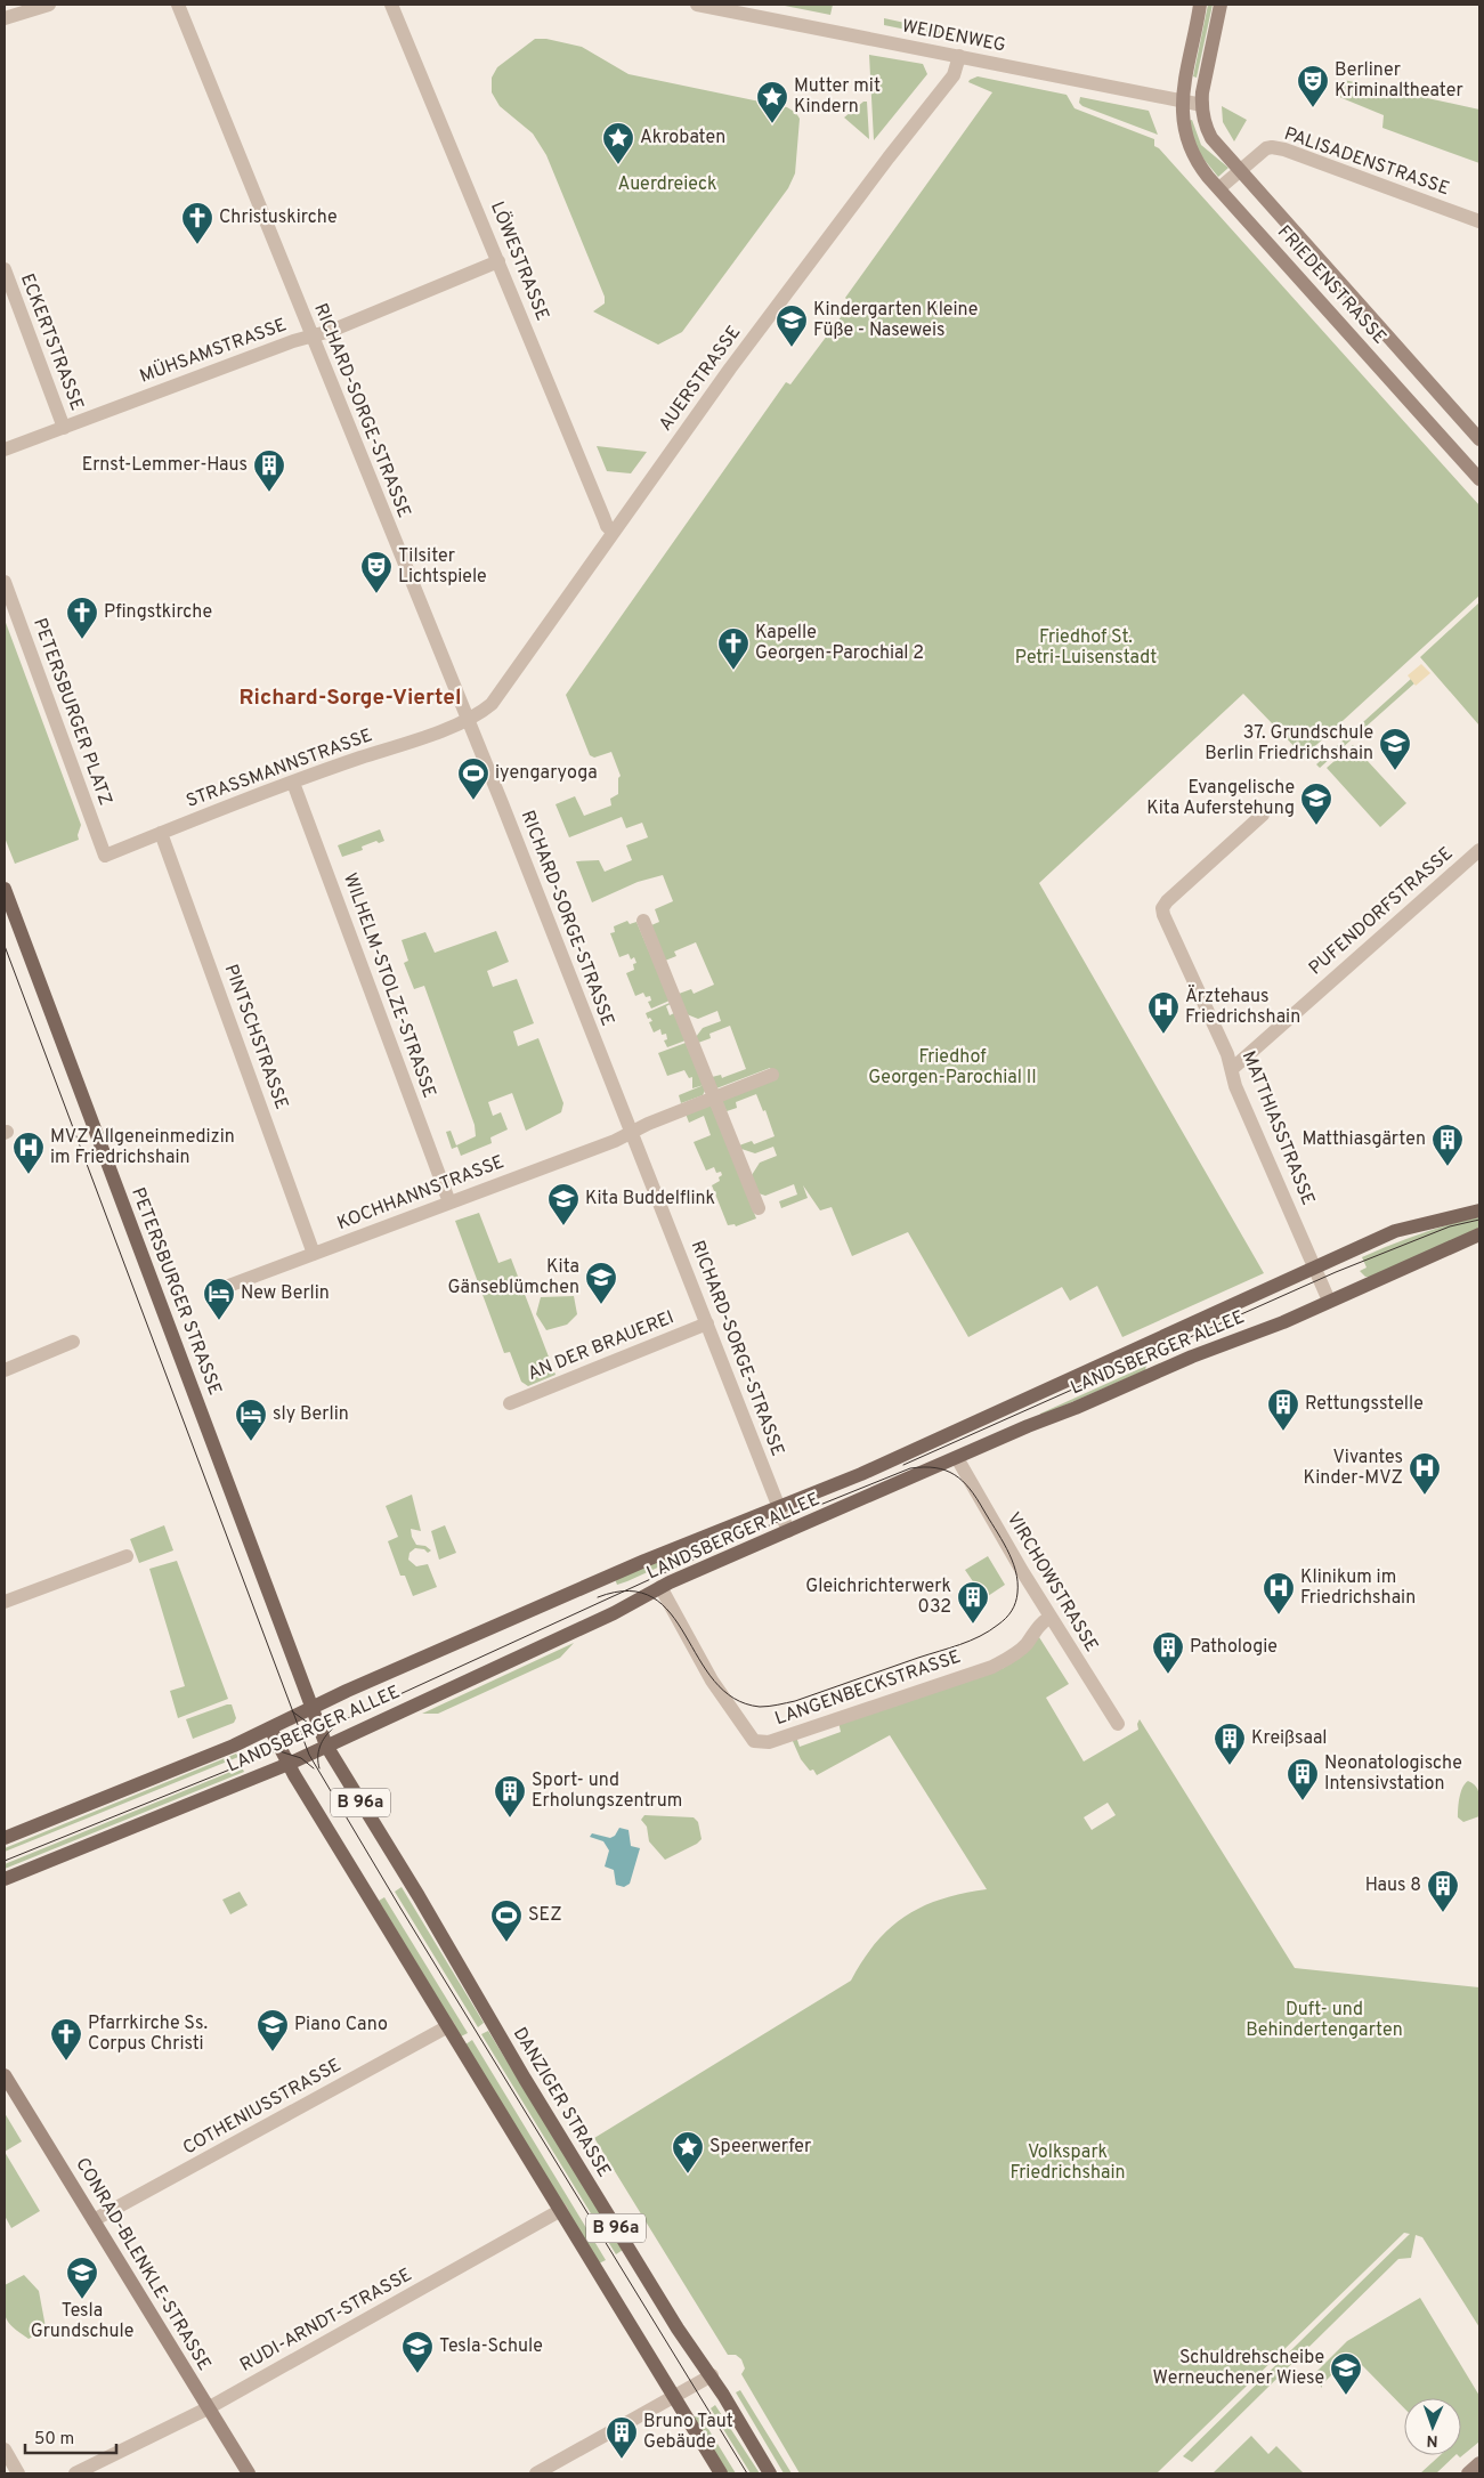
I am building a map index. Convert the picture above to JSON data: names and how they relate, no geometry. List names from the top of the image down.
{
  "streets": {
    "main road": [
      "PETERSBURGER STRASSE",
      "LANDSBERGER ALLEE",
      "B 96a",
      "DANZIGER STRASSE"
    ],
    "street": [
      "WEIDENWEG",
      "PALISADENSTRASSE",
      "LÖWESTRASSE",
      "FRIEDENSTRASSE",
      "ECKERTSTRASSE",
      "MÜHSAMSTRASSE",
      "AUERSTRASSE",
      "RICHARD-SORGE-STRASSE",
      "PETERSBURGER PLATZ",
      "STRASSMANNSTRASSE",
      "PUFENDORFSTRASSE",
      "WILHELM-STOLZE-STRASSE",
      "PINTSCHSTRASSE",
      "MATTHIASSTRASSE",
      "KOCHHANNSTRASSE",
      "AN DER BRAUEREI",
      "VIRCHOWSTRASSE",
      "LANGENBECKSTRASSE",
      "COTHENIUSSTRASSE",
      "CONRAD-BLENKLE-STRASSE",
      "RUDI-ARNDT-STRASSE"
    ]
  },
  "crossings": [
    ["WEIDENWEG", "FRIEDENSTRASSE"],
    ["WEIDENWEG", "AUERSTRASSE"],
    ["PALISADENSTRASSE", "FRIEDENSTRASSE"],
    ["LÖWESTRASSE", "MÜHSAMSTRASSE"],
    ["LÖWESTRASSE", "AUERSTRASSE"],
    ["ECKERTSTRASSE", "MÜHSAMSTRASSE"],
    ["MÜHSAMSTRASSE", "RICHARD-SORGE-STRASSE"],
    ["AUERSTRASSE", "RICHARD-SORGE-STRASSE"],
    ["AUERSTRASSE", "STRASSMANNSTRASSE"],
    ["RICHARD-SORGE-STRASSE", "STRASSMANNSTRASSE"],
    ["RICHARD-SORGE-STRASSE", "KOCHHANNSTRASSE"],
    ["RICHARD-SORGE-STRASSE", "AN DER BRAUEREI"],
    ["RICHARD-SORGE-STRASSE", "LANDSBERGER ALLEE"],
    ["PETERSBURGER PLATZ", "STRASSMANNSTRASSE"],
    ["STRASSMANNSTRASSE", "WILHELM-STOLZE-STRASSE"],
    ["STRASSMANNSTRASSE", "PINTSCHSTRASSE"],
    ["PUFENDORFSTRASSE", "MATTHIASSTRASSE"],
    ["WILHELM-STOLZE-STRASSE", "KOCHHANNSTRASSE"],
    ["PINTSCHSTRASSE", "KOCHHANNSTRASSE"],
    ["MATTHIASSTRASSE", "LANDSBERGER ALLEE"],
    ["PETERSBURGER STRASSE", "LANDSBERGER ALLEE"],
    ["PETERSBURGER STRASSE", "B 96a"],
    ["LANDSBERGER ALLEE", "VIRCHOWSTRASSE"],
    ["LANDSBERGER ALLEE", "LANGENBECKSTRASSE"],
    ["LANDSBERGER ALLEE", "B 96a"],
    ["LANDSBERGER ALLEE", "DANZIGER STRASSE"],
    ["VIRCHOWSTRASSE", "LANGENBECKSTRASSE"],
    ["B 96a", "DANZIGER STRASSE"],
    ["B 96a", "COTHENIUSSTRASSE"],
    ["B 96a", "RUDI-ARNDT-STRASSE"],
    ["COTHENIUSSTRASSE", "CONRAD-BLENKLE-STRASSE"],
    ["CONRAD-BLENKLE-STRASSE", "RUDI-ARNDT-STRASSE"]
  ],
  "districts": ["Richard-Sorge-Viertel"],
  "parks": [
    "Auerdreieck",
    "Friedhof St. Petri-Luisenstadt",
    "Friedhof Georgen-Parochial II",
    "Duft- und Behindertengarten",
    "Volkspark Friedrichshain"
  ],
  "places": {
    "theatre": ["Berliner Kriminaltheater", "Tilsiter Lichtspiele"],
    "place": ["Mutter mit Kindern", "Akrobaten", "Speerwerfer"],
    "church": [
      "Christuskirche",
      "Pfingstkirche",
      "Kapelle Georgen-Parochial 2",
      "Pfarrkirche Ss. Corpus Christi"
    ],
    "school or university": [
      "Kindergarten Kleine Füße - Naseweis",
      "37. Grundschule Berlin Friedrichshain",
      "Evangelische Kita Auferstehung",
      "Kita Buddelflink",
      "Kita Gänseblümchen",
      "Piano Cano",
      "Tesla Grundschule",
      "Tesla-Schule",
      "Schuldrehscheibe Werneuchener Wiese"
    ],
    "building": [
      "Ernst-Lemmer-Haus",
      "Matthiasgärten",
      "Rettungsstelle",
      "Gleichrichterwerk 032",
      "Pathologie",
      "Kreißsaal",
      "Neonatologische Intensivstation",
      "Sport- und Erholungszentrum",
      "Haus 8",
      "Bruno Taut Gebäude"
    ],
    "sports": ["iyengaryoga", "SEZ"],
    "hospital": [
      "Ärztehaus Friedrichshain",
      "MVZ Allgeneinmedizin im Friedrichshain",
      "Vivantes Kinder-MVZ",
      "Klinikum im Friedrichshain"
    ],
    "hotel": ["New Berlin", "sly Berlin"]
  },
  "scale_bar": "50 m",
  "north": "bottom"
}
